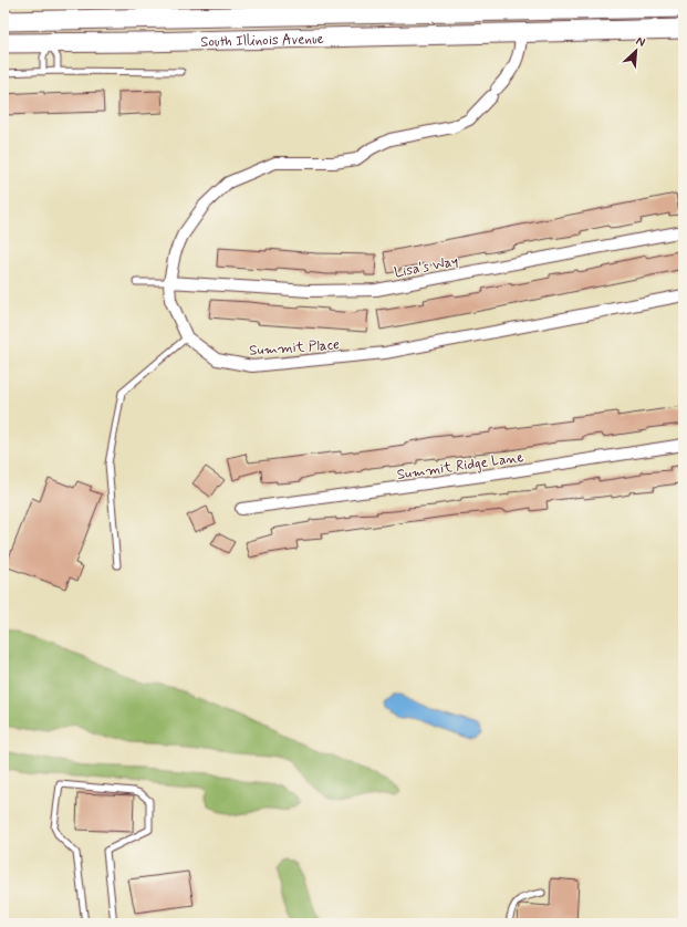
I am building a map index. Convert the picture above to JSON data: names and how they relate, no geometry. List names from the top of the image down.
{
  "streets": {
    "highway": ["South Illinois Avenue"],
    "street": ["Lisa's Way", "Summit Place", "Summit Ridge Lane"]
  },
  "crossings": [
    ["South Illinois Avenue", "Summit Place"],
    ["Lisa's Way", "Summit Place"]
  ],
  "north": "top right"
}
